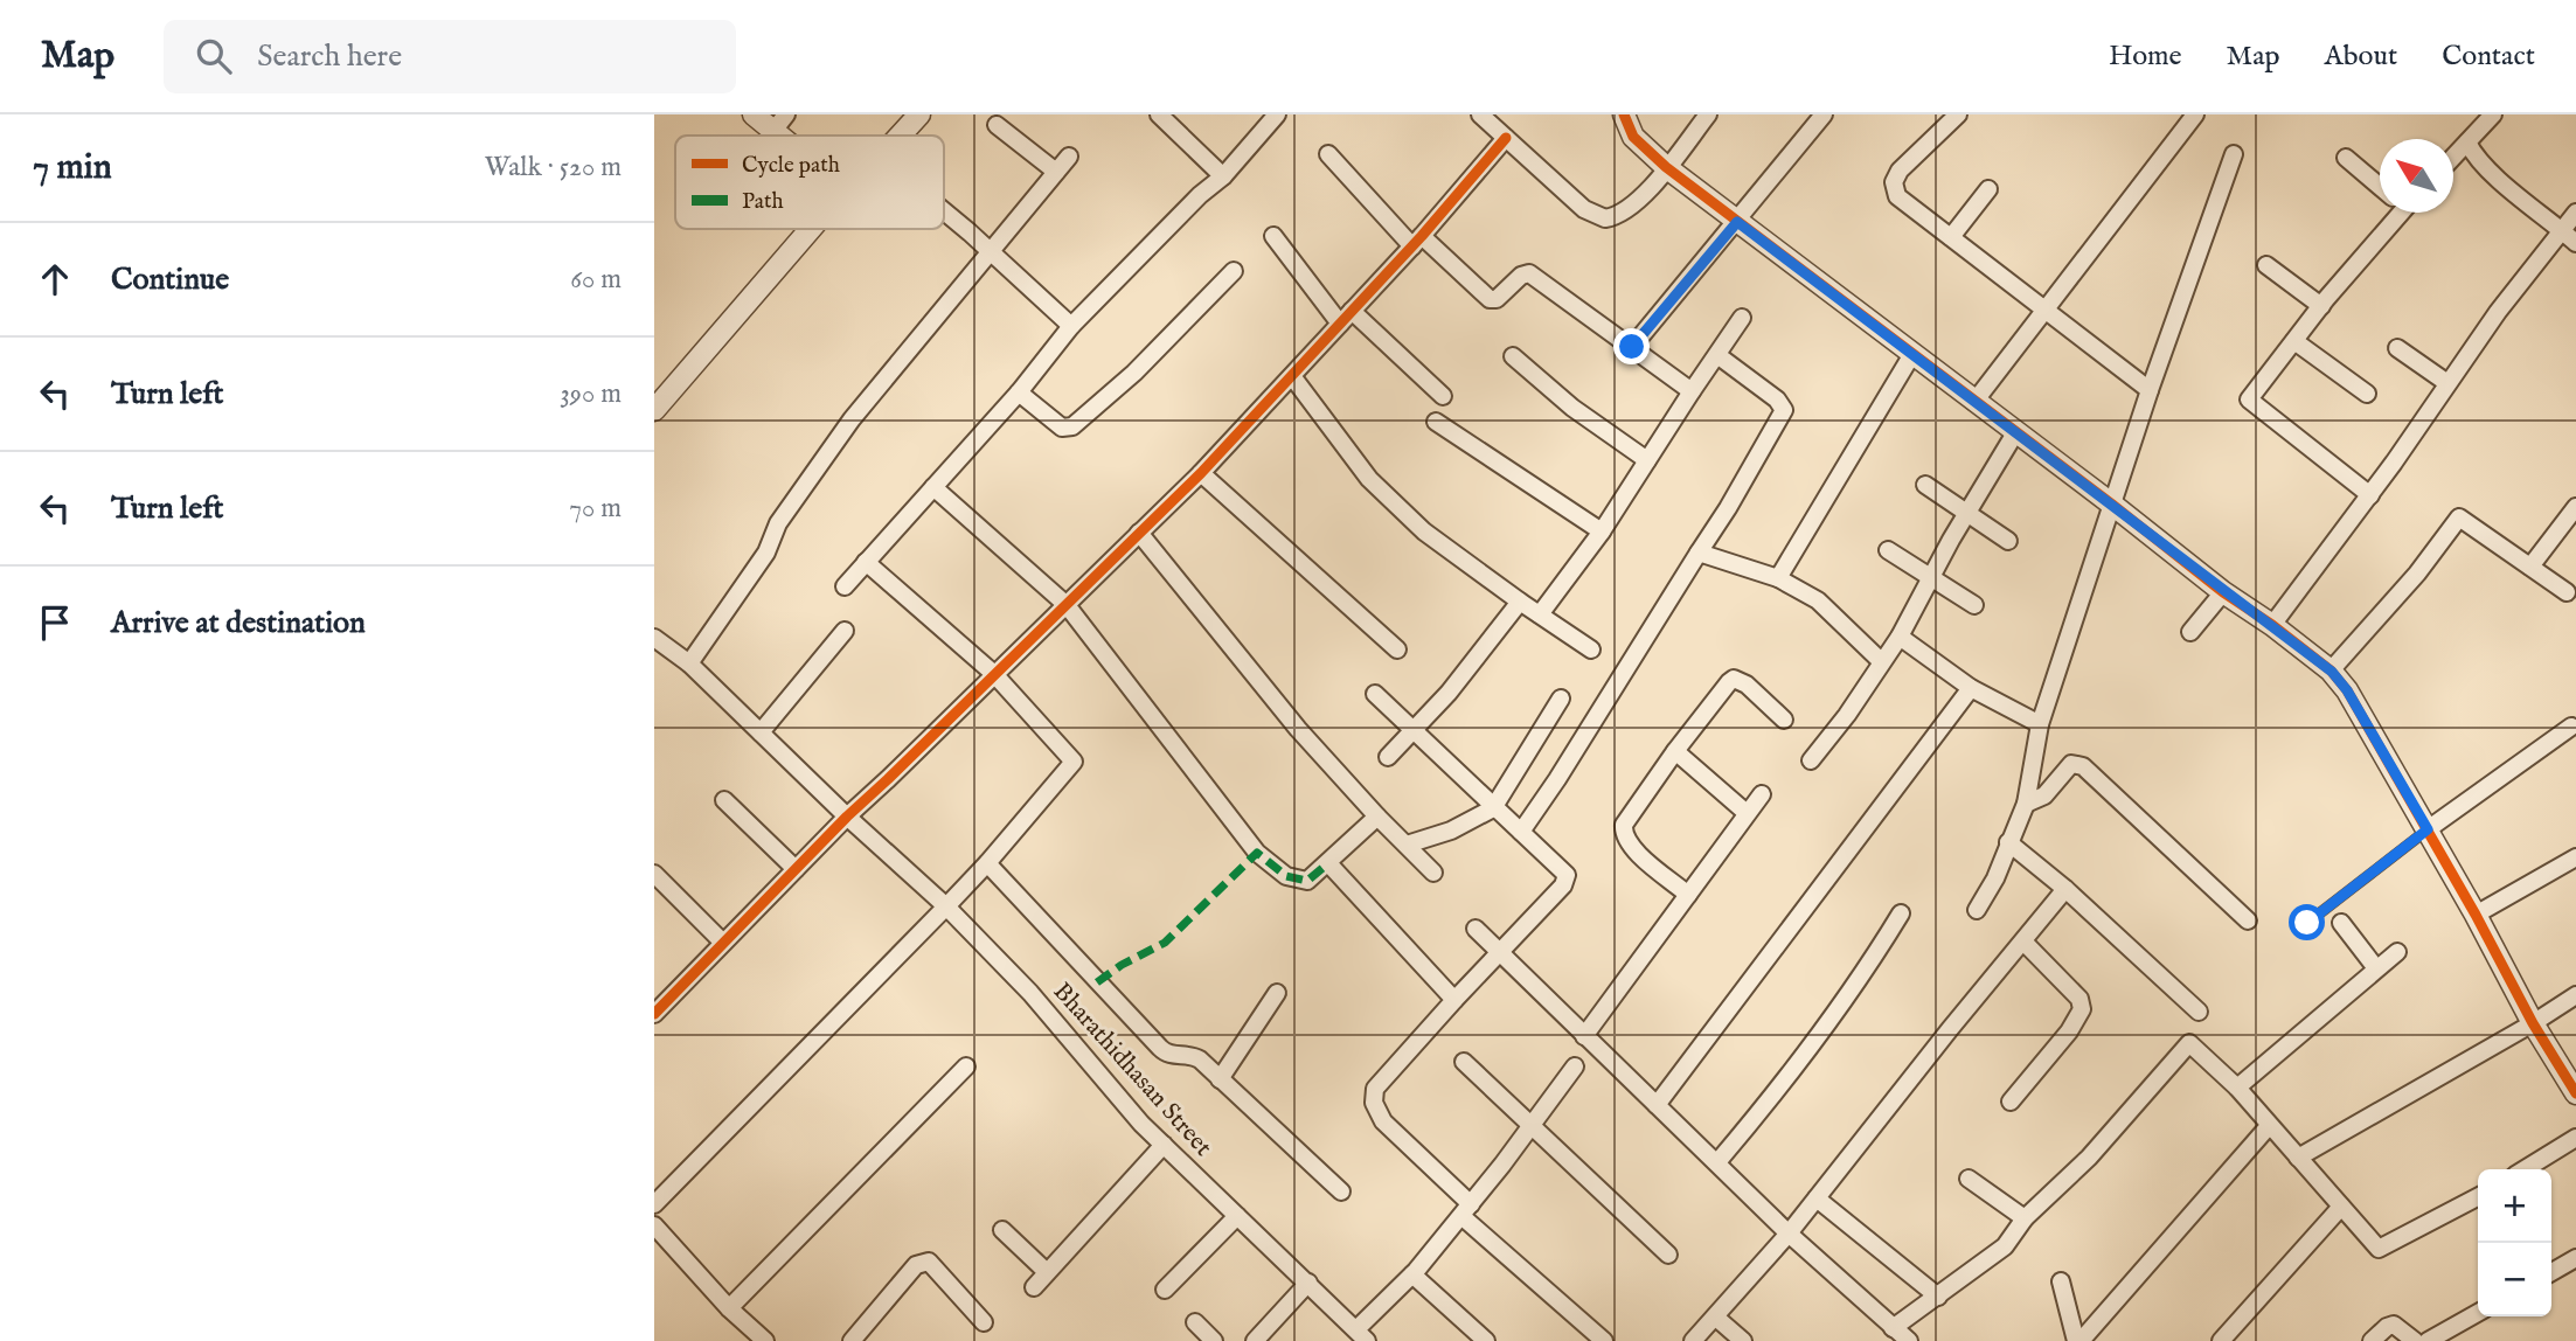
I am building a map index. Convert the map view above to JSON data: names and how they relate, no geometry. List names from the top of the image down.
{
  "streets": {
    "street": ["Bharathidhasan Street"]
  },
  "legend": ["Cycle path", "Path"],
  "north": "top left",
  "page": {
    "header": "Map",
    "search": "Search here",
    "nav": [
      "Home",
      "Map",
      "About",
      "Contact"
    ],
    "heading": ["7 min", "Walk · 520 m"],
    "list": [
      ["Continue", "60 m"],
      ["Turn left", "390 m"],
      ["Turn left", "70 m"],
      "Arrive at destination"
    ],
    "map_buttons": ["+", "−"]
  }
}
